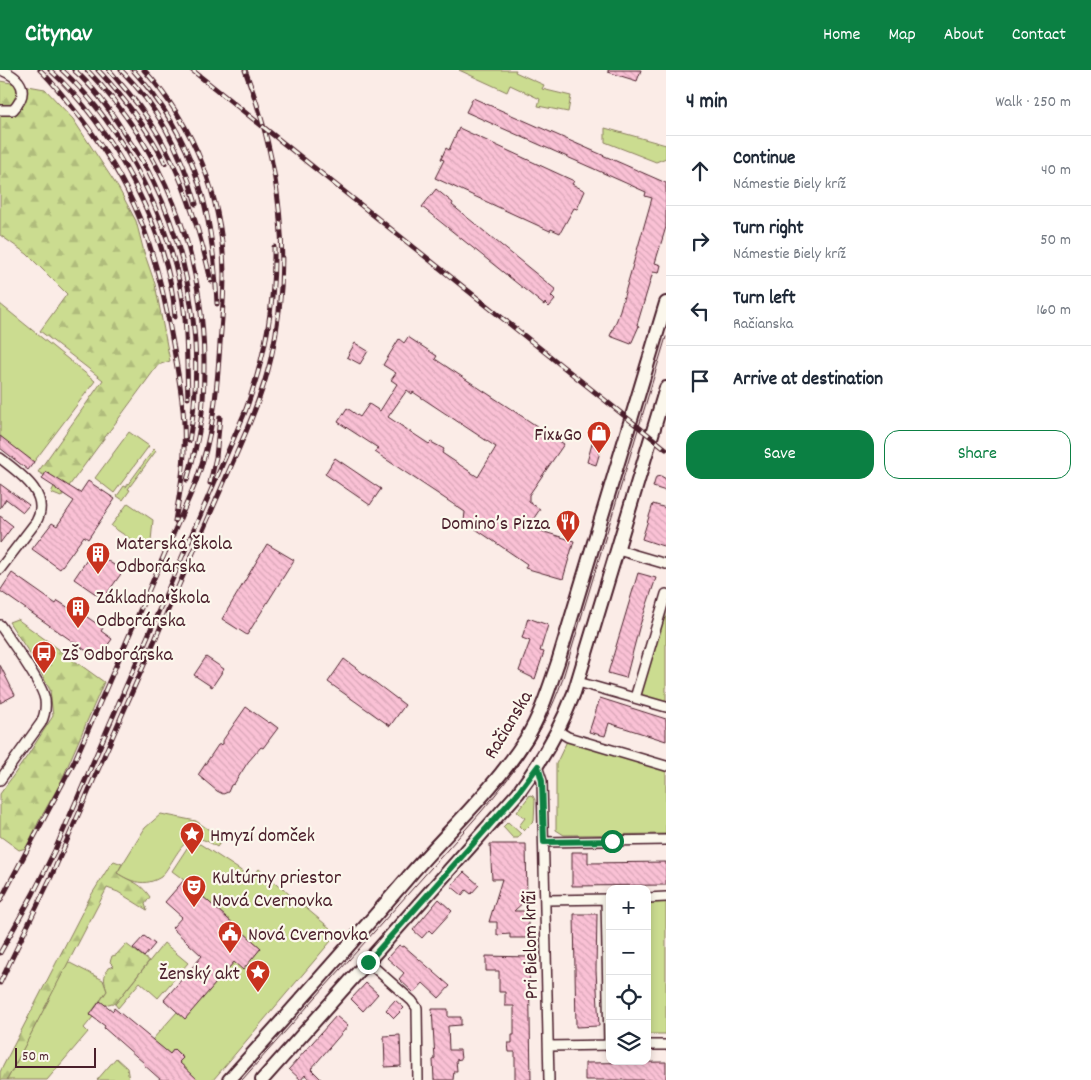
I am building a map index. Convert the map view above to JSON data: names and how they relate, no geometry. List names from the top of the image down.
{
  "streets": {
    "main road": ["Račianska"],
    "street": ["Pri Bielom kríži"]
  },
  "places": {
    "shop": ["Fix&Go"],
    "restaurant": ["Domino’s Pizza"],
    "building": ["Materská škola Odborárska", "Základna škola Odborárska"],
    "bus stop": ["ZŠ Odborárska"],
    "place": ["Hmyzí domček", "Ženský akt"],
    "theatre": ["Kultúrny priestor Nová Cvernovka"],
    "public building": ["Nová Cvernovka"]
  },
  "scale_bar": "50 m",
  "page": {
    "header": "Citynav",
    "nav": [
      "Home",
      "Map",
      "About",
      "Contact"
    ],
    "heading": ["4 min", "Walk · 250 m"],
    "list": [
      ["Continue", "Námestie Biely kríž", "40 m"],
      ["Turn right", "Námestie Biely kríž", "50 m"],
      ["Turn left", "Račianska", "160 m"],
      "Arrive at destination"
    ],
    "buttons": ["Save", "Share"],
    "map_buttons": ["+", "−"],
    "scale": "50 m"
  }
}
